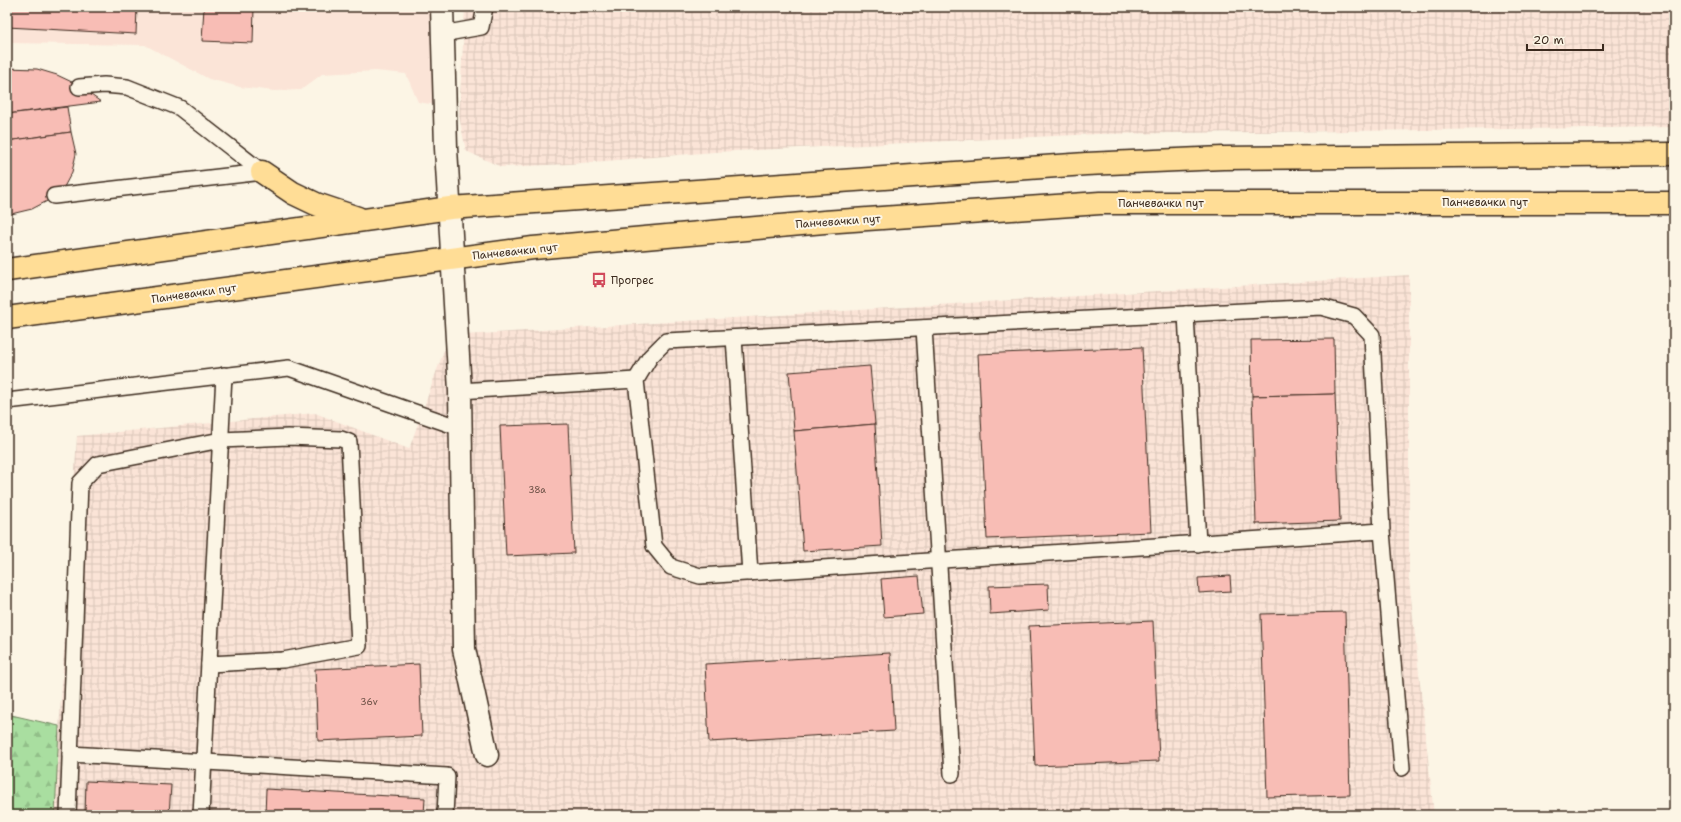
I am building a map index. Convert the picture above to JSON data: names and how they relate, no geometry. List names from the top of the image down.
{
  "streets": {
    "main road": ["Панчевачки пут"]
  },
  "places": {
    "bus stop": ["Прогрес"]
  },
  "house_numbers": ["38a", "36v"],
  "scale_bar": "20 m"
}
